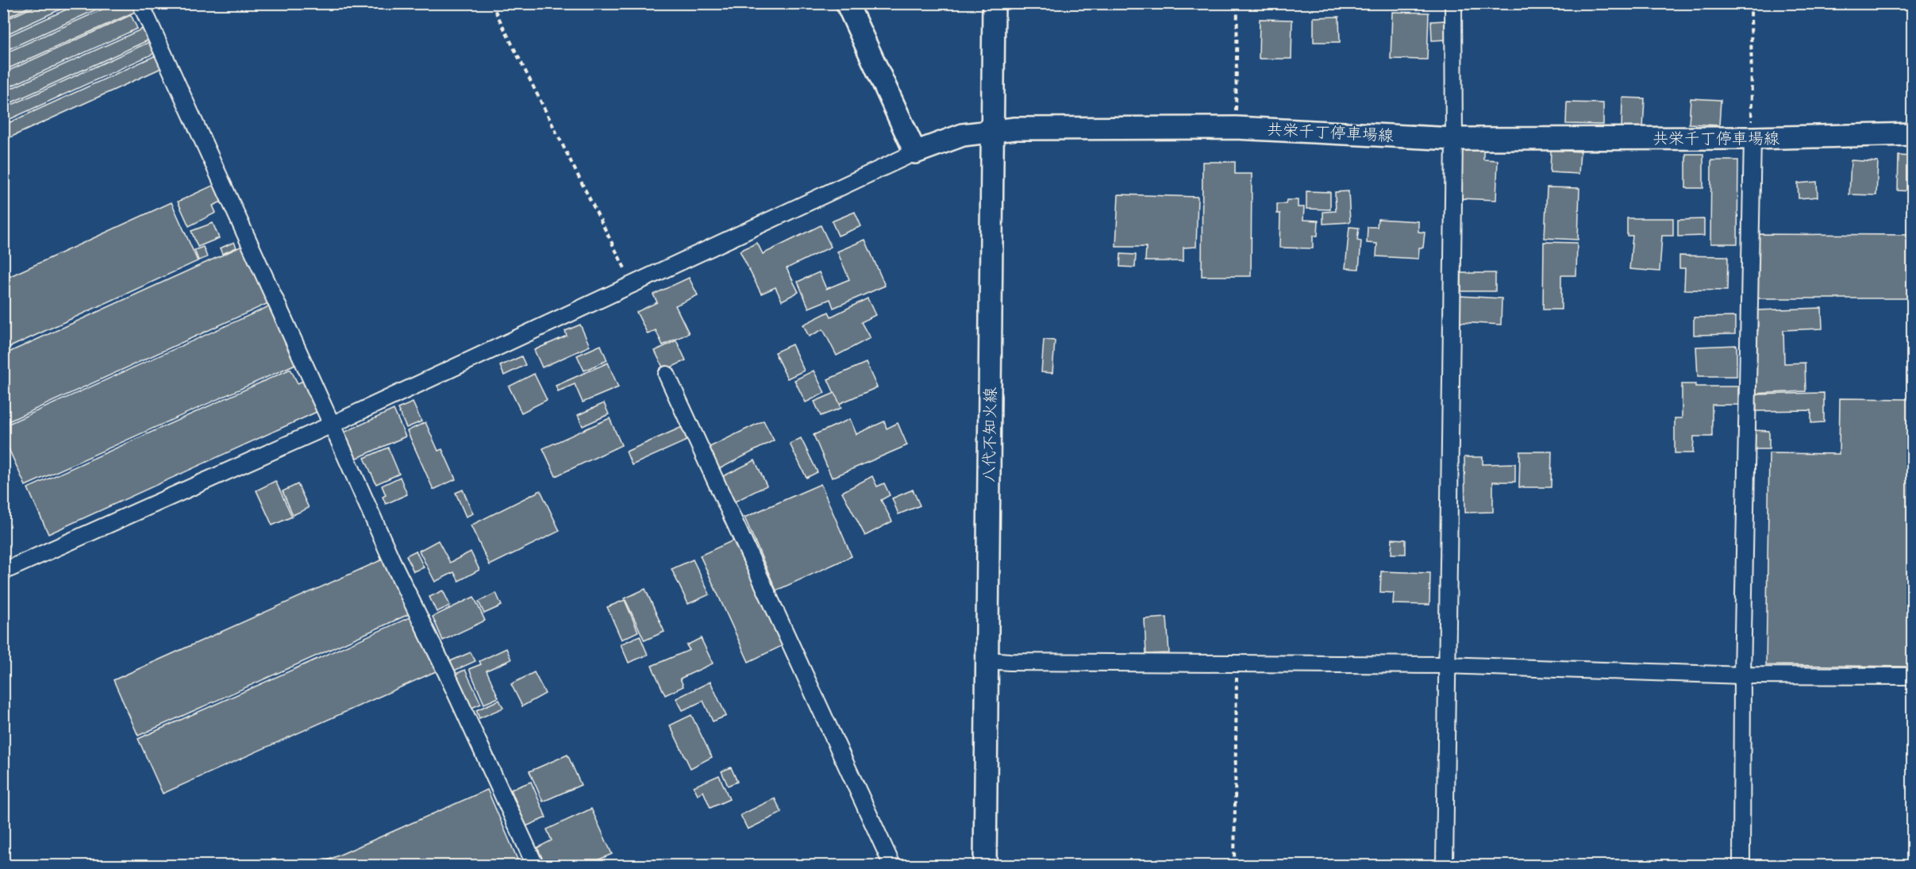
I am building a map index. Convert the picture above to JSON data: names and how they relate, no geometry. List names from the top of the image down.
{
  "streets": {
    "main road": ["共栄千丁停車場線", "八代不知火線"]
  },
  "crossings": [
    ["共栄千丁停車場線", "八代不知火線"]
  ]
}
